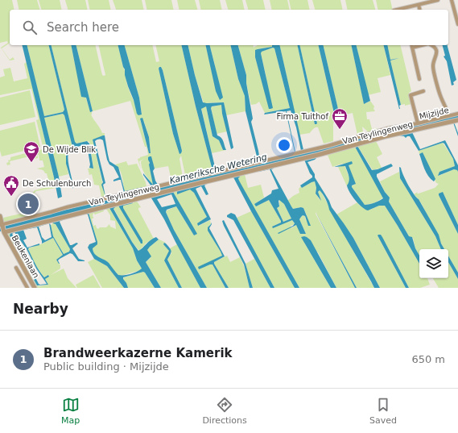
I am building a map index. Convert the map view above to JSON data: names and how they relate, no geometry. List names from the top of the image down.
{
  "streets": {
    "street": ["Mijzijde", "Van Teylingenweg", "Beukenlaan"]
  },
  "crossings": [
    ["Mijzijde", "Beukenlaan"],
    ["Van Teylingenweg", "Beukenlaan"]
  ],
  "water": ["Kameriksche Wetering"],
  "places": {
    "office": ["Firma Tuithof"],
    "school or university": ["De Wijde Blik"],
    "public building": ["De Schulenburch"]
  },
  "page": {
    "search": "Search here",
    "pins": "1",
    "heading": "Nearby",
    "list": [
      {
        "mark": "1",
        "name": "Brandweerkazerne Kamerik",
        "note": "Public building · Mijzijde",
        "value": "650 m"
      }
    ],
    "nav": ["Map", "Directions", "Saved"]
  }
}
